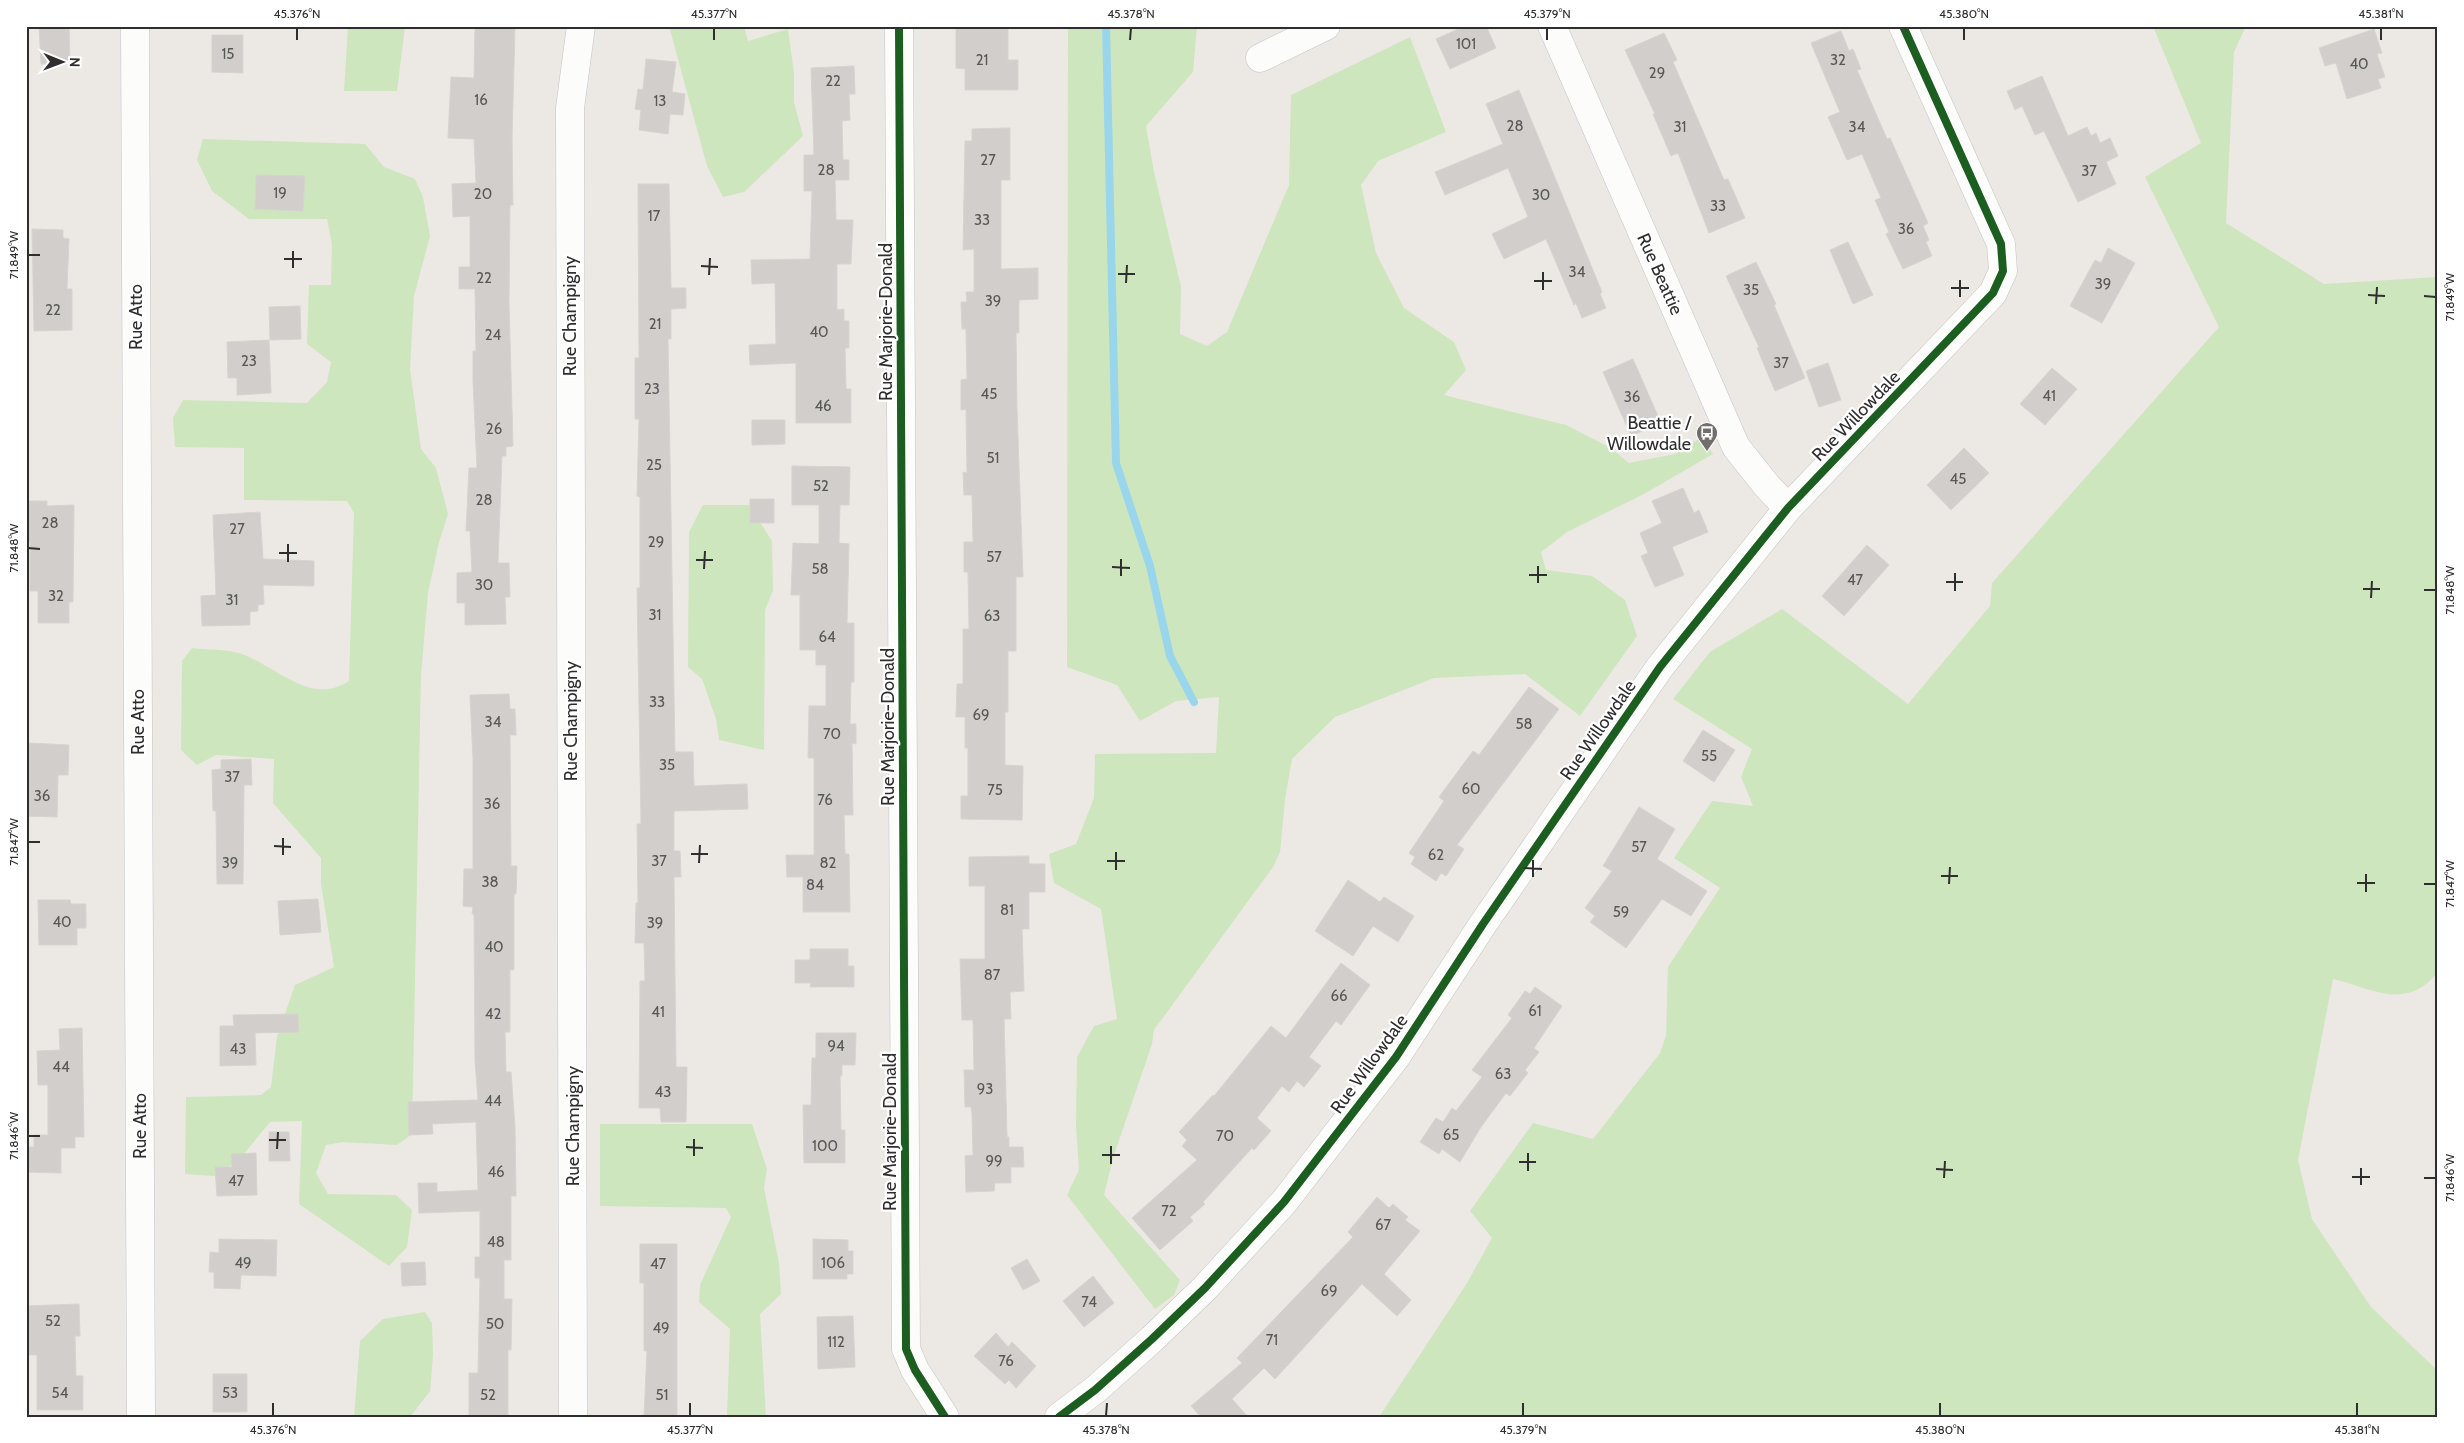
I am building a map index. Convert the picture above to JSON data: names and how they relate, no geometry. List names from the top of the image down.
{
  "streets": {
    "street": [
      "Rue Beattie",
      "Rue Champigny",
      "Rue Atto",
      "Rue Marjorie-Donald",
      "Rue Willowdale"
    ]
  },
  "crossings": [
    ["Rue Beattie", "Rue Willowdale"]
  ],
  "places": {
    "bus stop": ["Beattie / Willowdale"]
  },
  "house_numbers": [
    "101",
    "15",
    "21",
    "32",
    "40",
    "29",
    "22",
    "16",
    "13",
    "28",
    "31",
    "34",
    "27",
    "28",
    "37",
    "19",
    "20",
    "30",
    "33",
    "17",
    "33",
    "36",
    "34",
    "22",
    "39",
    "35",
    "39",
    "22",
    "21",
    "40",
    "24",
    "23",
    "37",
    "23",
    "45",
    "41",
    "36",
    "46",
    "26",
    "51",
    "25",
    "45",
    "52",
    "28",
    "28",
    "27",
    "29",
    "57",
    "58",
    "47",
    "30",
    "32",
    "31",
    "31",
    "63",
    "64",
    "33",
    "69",
    "34",
    "58",
    "70",
    "55",
    "35",
    "37",
    "60",
    "75",
    "36",
    "76",
    "36",
    "57",
    "62",
    "37",
    "39",
    "82",
    "38",
    "84",
    "81",
    "59",
    "40",
    "39",
    "40",
    "87",
    "66",
    "61",
    "41",
    "42",
    "94",
    "43",
    "44",
    "63",
    "93",
    "43",
    "44",
    "65",
    "70",
    "100",
    "99",
    "46",
    "47",
    "72",
    "67",
    "48",
    "49",
    "106",
    "47",
    "69",
    "74",
    "52",
    "50",
    "49",
    "71",
    "112",
    "76",
    "54",
    "53",
    "52",
    "51"
  ],
  "north": "right",
  "coordinates": [
    "45.376°N",
    "45.377°N",
    "45.378°N",
    "45.379°N",
    "45.380°N",
    "45.381°N",
    "71.849°W",
    "71.848°W",
    "71.847°W",
    "71.846°W"
  ]
}
